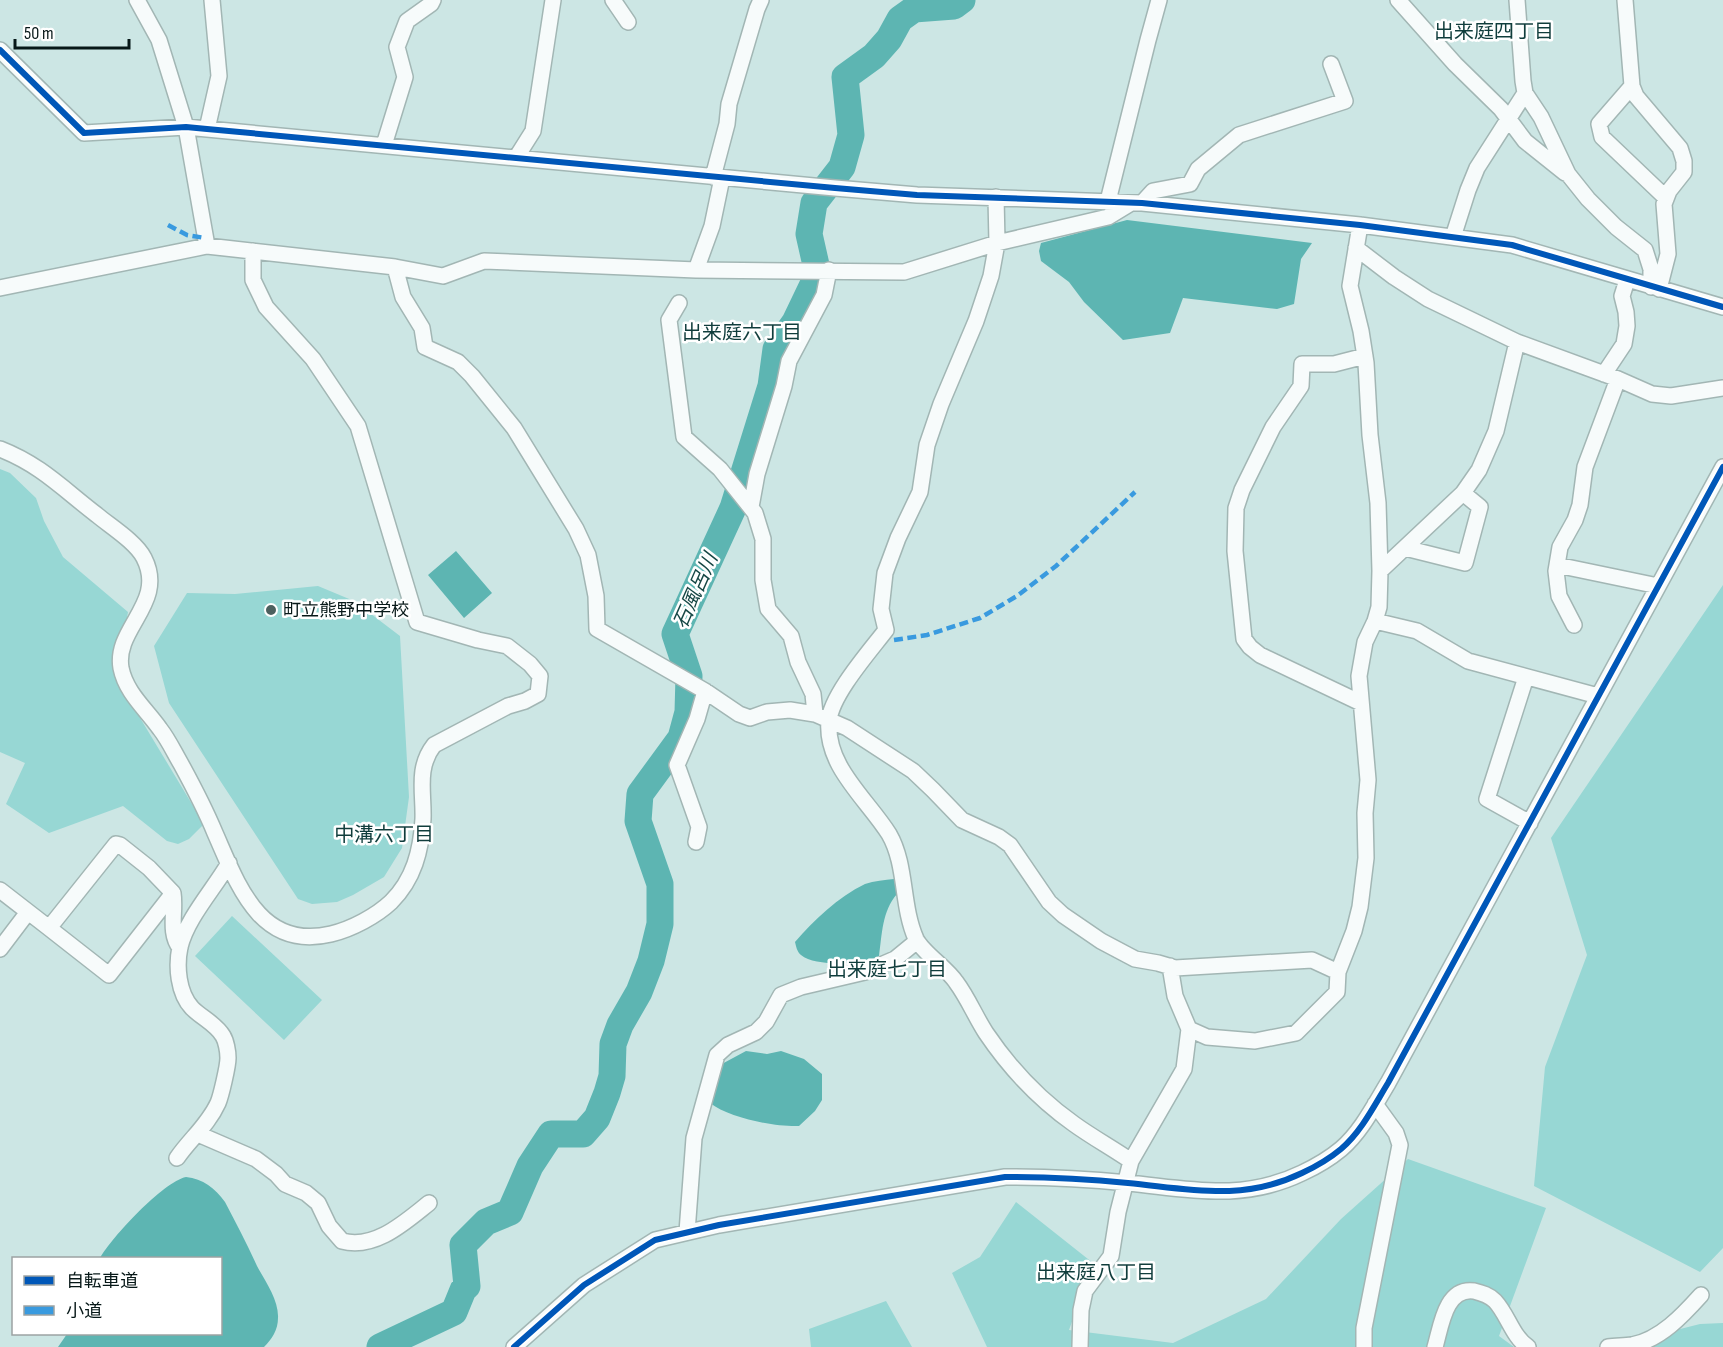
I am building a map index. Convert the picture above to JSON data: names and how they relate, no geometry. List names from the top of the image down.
{
  "districts": [
    "出来庭四丁目",
    "出来庭六丁目",
    "中溝六丁目",
    "出来庭七丁目",
    "出来庭八丁目"
  ],
  "water": ["石風呂川"],
  "places": ["町立熊野中学校"],
  "legend": ["自転車道", "小道"],
  "scale_bar": "50 m"
}
